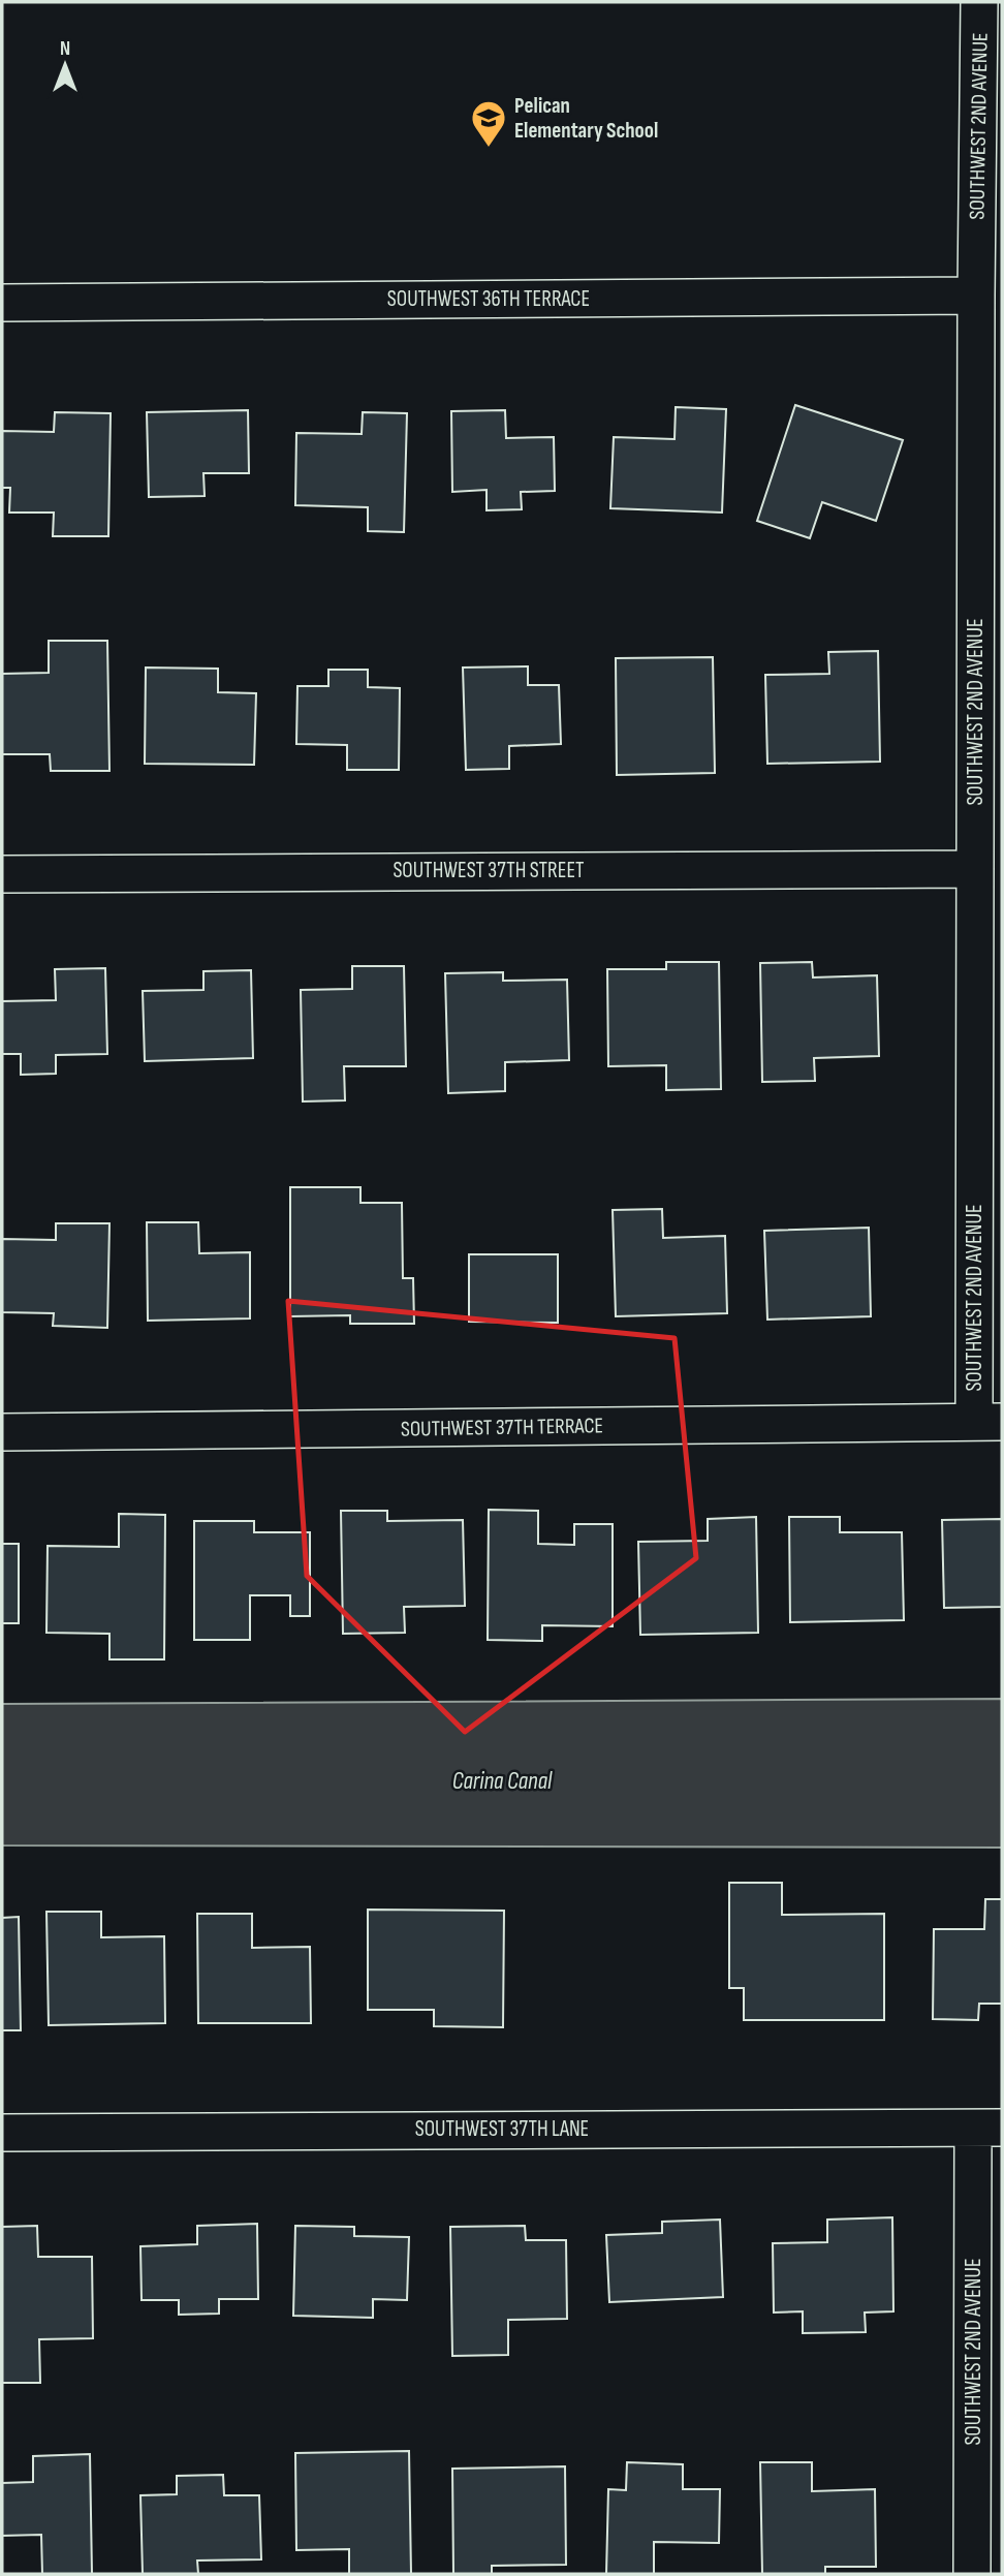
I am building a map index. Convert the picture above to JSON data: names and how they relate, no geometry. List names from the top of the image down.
{
  "streets": {
    "street": [
      "SOUTHWEST 2ND AVENUE",
      "SOUTHWEST 36TH TERRACE",
      "SOUTHWEST 37TH STREET",
      "SOUTHWEST 37TH TERRACE",
      "SOUTHWEST 37TH LANE"
    ]
  },
  "crossings": [
    ["SOUTHWEST 2ND AVENUE", "SOUTHWEST 36TH TERRACE"],
    ["SOUTHWEST 2ND AVENUE", "SOUTHWEST 37TH STREET"],
    ["SOUTHWEST 2ND AVENUE", "SOUTHWEST 37TH TERRACE"],
    ["SOUTHWEST 2ND AVENUE", "SOUTHWEST 37TH LANE"]
  ],
  "water": ["Carina Canal"],
  "places": {
    "school or university": ["Pelican Elementary School"]
  },
  "north": "top"
}
